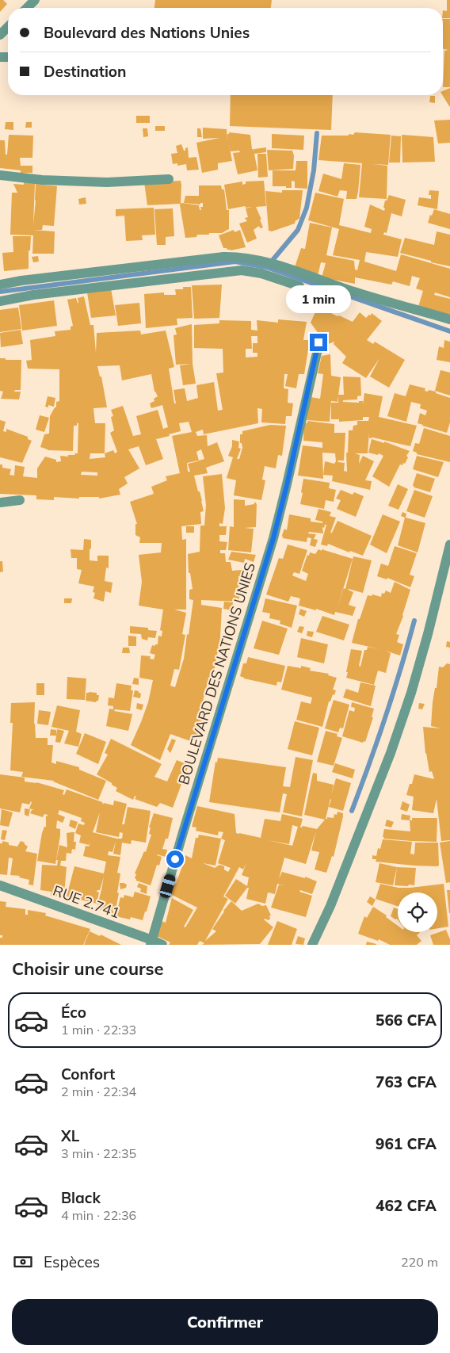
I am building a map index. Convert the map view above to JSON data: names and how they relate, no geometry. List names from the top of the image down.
{
  "streets": {
    "street": ["BOULEVARD DES NATIONS UNIES", "RUE 2.741"]
  },
  "crossings": [
    ["BOULEVARD DES NATIONS UNIES", "RUE 2.741"]
  ],
  "page": {
    "banner": ["Boulevard des Nations Unies", "Destination"],
    "bubble": "1 min",
    "heading": "Choisir une course",
    "list": [
      {
        "name": "Éco",
        "note": "1 min · 22:33",
        "value": "566 CFA"
      },
      {
        "name": "Confort",
        "note": "2 min · 22:34",
        "value": "763 CFA"
      },
      {
        "name": "XL",
        "note": "3 min · 22:35",
        "value": "961 CFA"
      },
      {
        "name": "Black",
        "note": "4 min · 22:36",
        "value": "462 CFA"
      }
    ],
    "pay": ["Espèces", "220 m"],
    "buttons": "Confirmer"
  }
}
